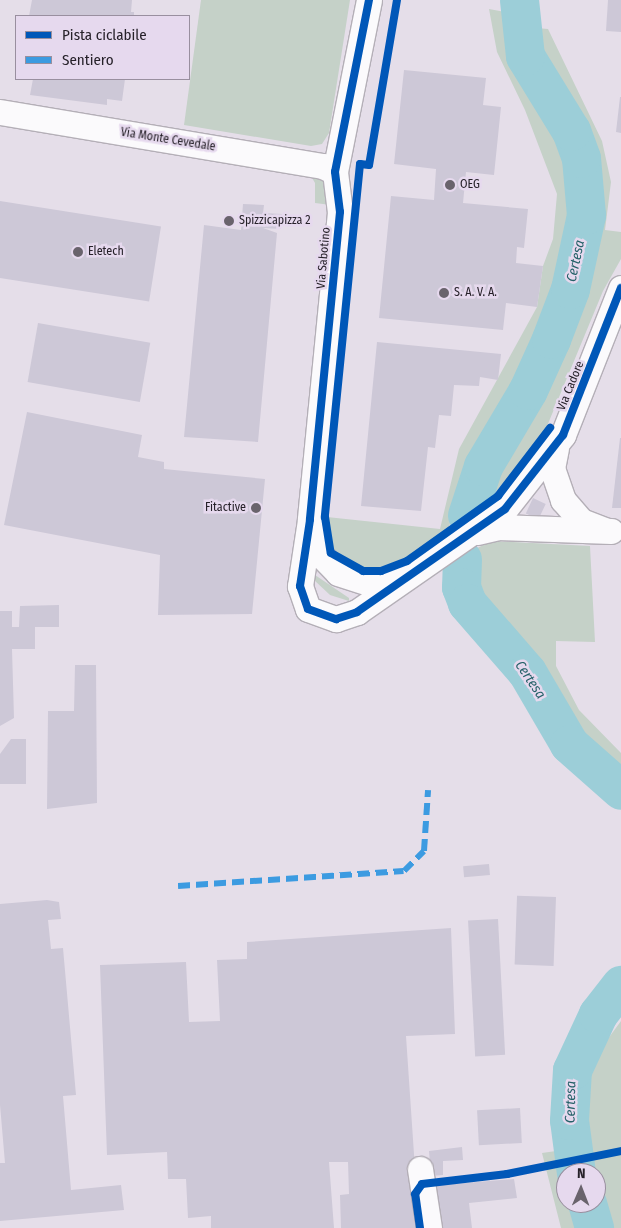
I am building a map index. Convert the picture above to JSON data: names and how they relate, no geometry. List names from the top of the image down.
{
  "streets": {
    "street": ["Via Monte Cevedale", "Via Sabotino", "Via Cadore"]
  },
  "crossings": [
    ["Via Monte Cevedale", "Via Sabotino"],
    ["Via Sabotino", "Via Cadore"]
  ],
  "water": ["Certesa"],
  "places": [
    "OEG",
    "Spizzicapizza 2",
    "Eletech",
    "S. A. V. A.",
    "Fitactive"
  ],
  "legend": ["Pista ciclabile", "Sentiero"],
  "north": "top"
}
